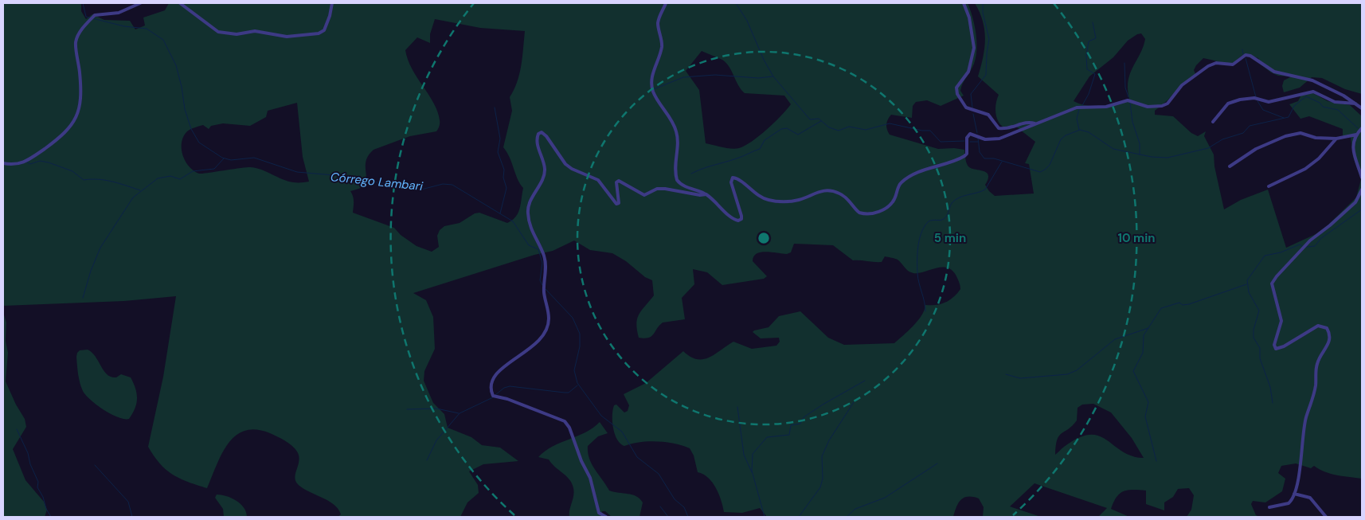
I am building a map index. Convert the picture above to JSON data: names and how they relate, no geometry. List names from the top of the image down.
{
  "water": ["Córrego Lambari"],
  "rings": ["5 min", "10 min"]
}
